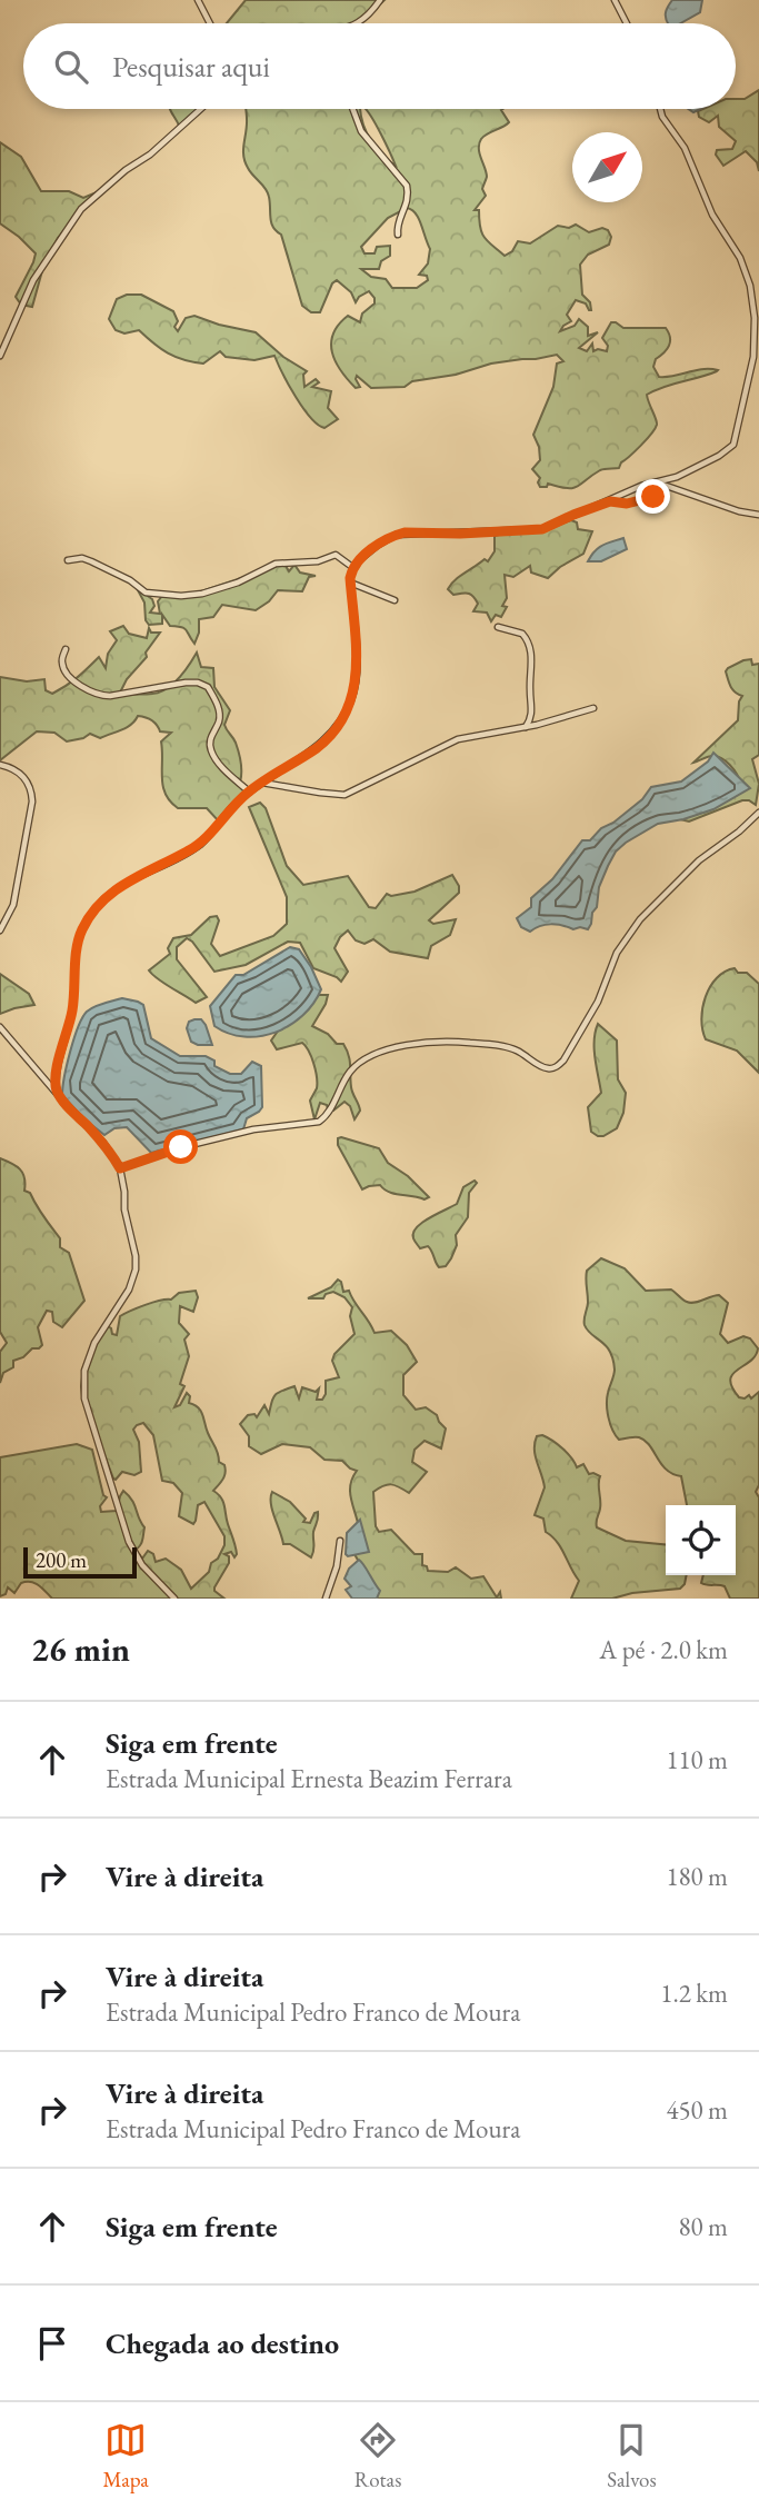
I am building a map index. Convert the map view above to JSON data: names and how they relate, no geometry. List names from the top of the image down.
{
  "scale_bar": "200 m",
  "north": "top right",
  "page": {
    "search": "Pesquisar aqui",
    "scale": "200 m",
    "heading": ["26 min", "A pé · 2.0 km"],
    "list": [
      ["Siga em frente", "Estrada Municipal Ernesta Beazim Ferrara", "110 m"],
      ["Vire à direita", "180 m"],
      ["Vire à direita", "Estrada Municipal Pedro Franco de Moura", "1.2 km"],
      ["Vire à direita", "Estrada Municipal Pedro Franco de Moura", "450 m"],
      ["Siga em frente", "80 m"],
      "Chegada ao destino"
    ],
    "nav": ["Mapa", "Rotas", "Salvos"]
  }
}
